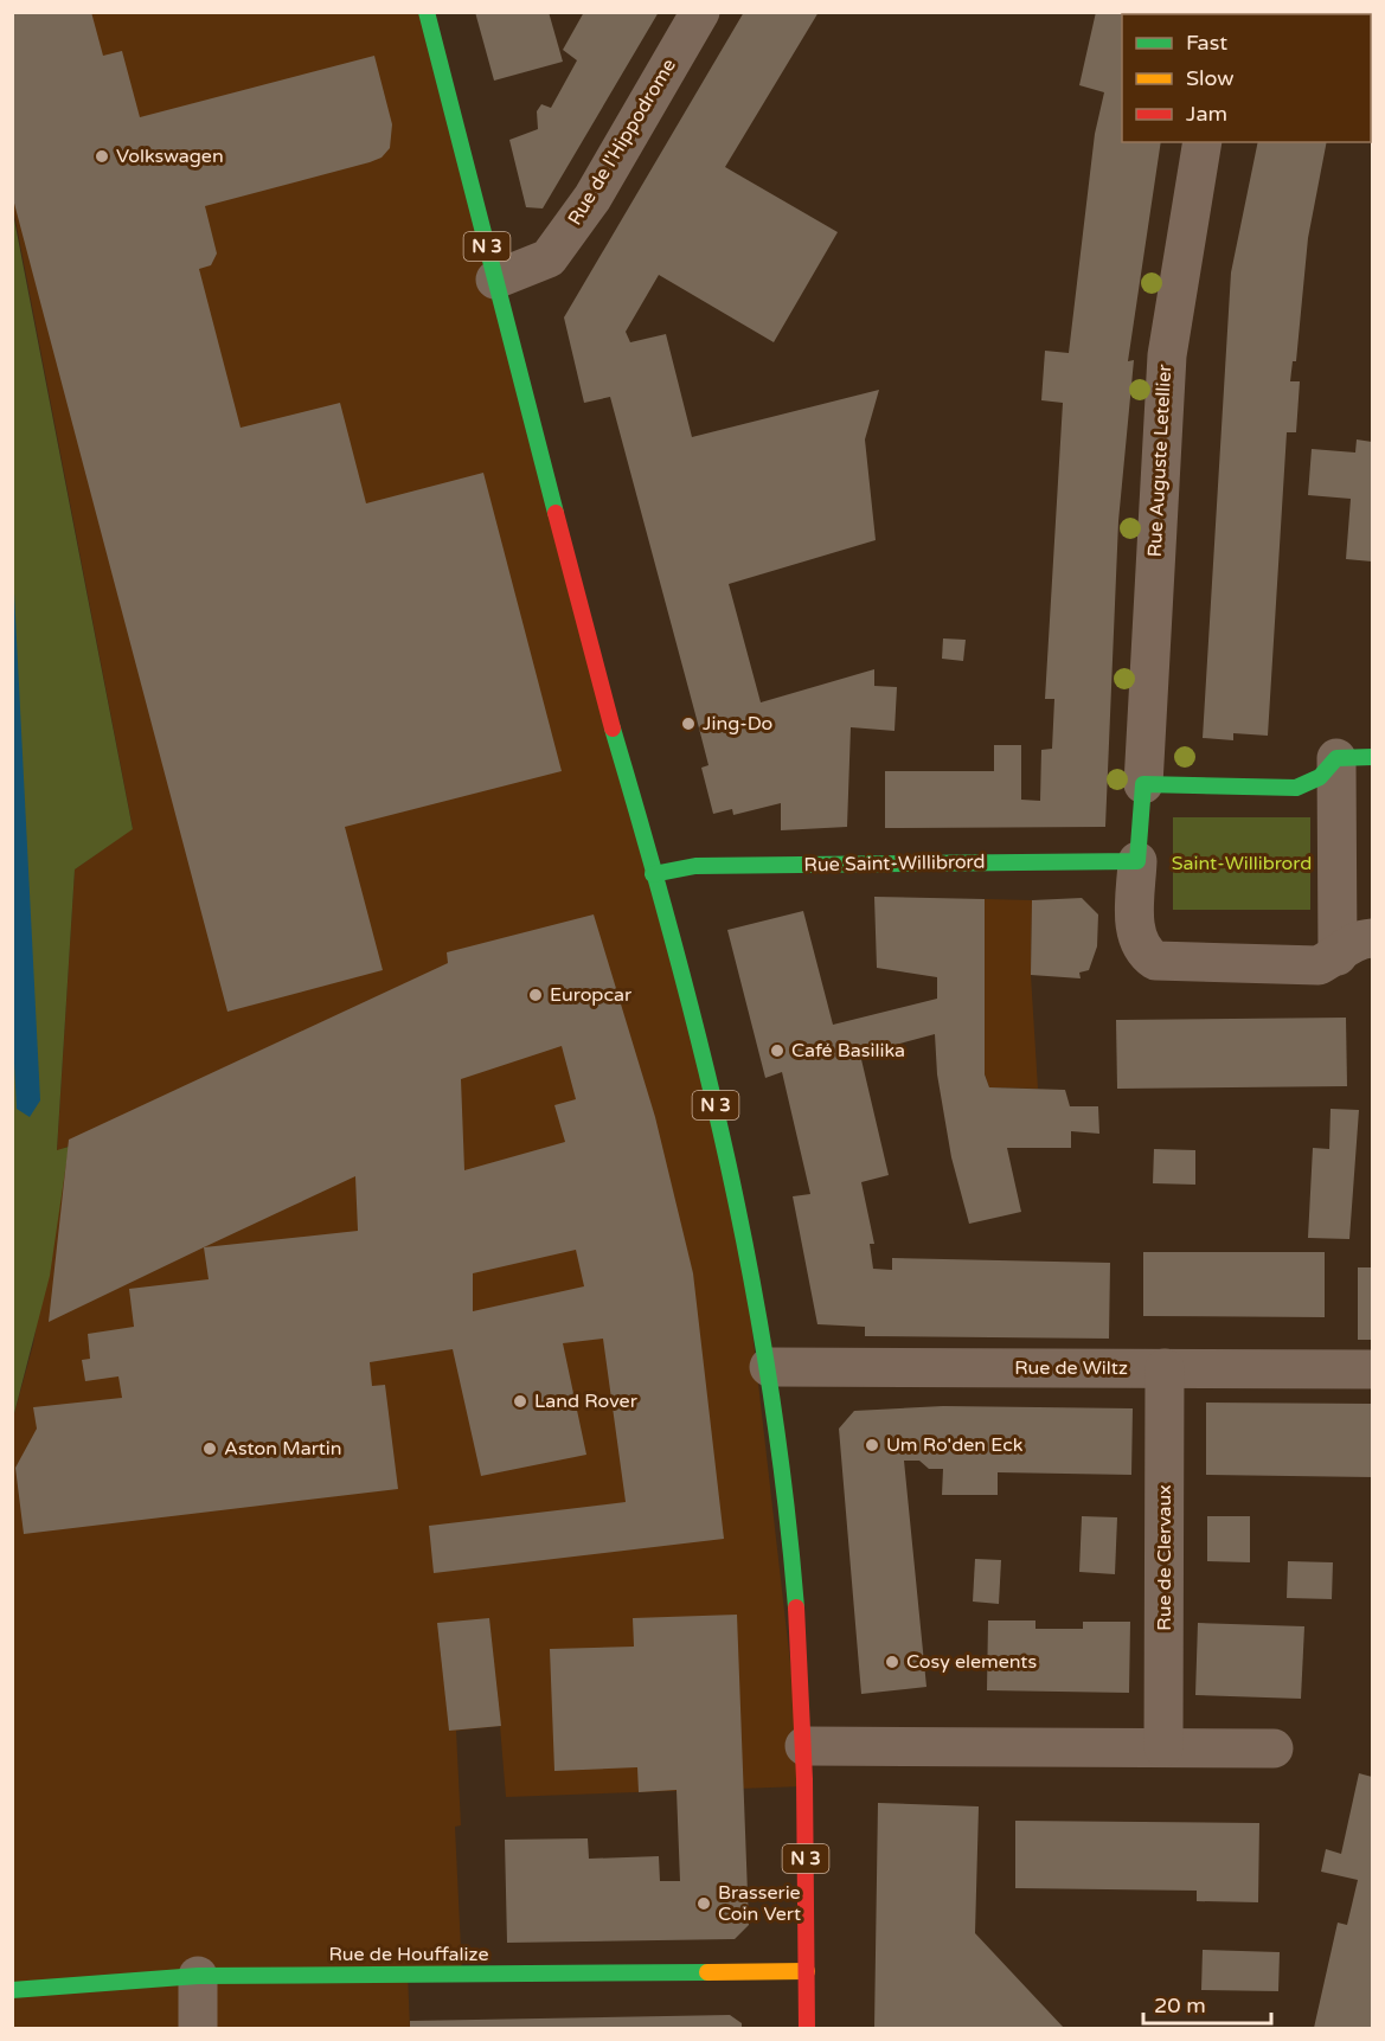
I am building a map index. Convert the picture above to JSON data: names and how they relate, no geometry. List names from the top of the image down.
{
  "streets": {
    "main road": ["N 3", "Rue Saint-Willibrord", "Rue de Houffalize"],
    "street": [
      "Rue de l'Hippodrome",
      "Rue Auguste Letellier",
      "Rue de Wiltz",
      "Rue de Clervaux"
    ]
  },
  "crossings": [
    ["Rue de l'Hippodrome", "N 3"],
    ["N 3", "Rue Saint-Willibrord"],
    ["N 3", "Rue de Wiltz"],
    ["N 3", "Rue de Houffalize"],
    ["Rue de Wiltz", "Rue de Clervaux"]
  ],
  "parks": ["Saint-Willibrord"],
  "places": [
    "Volkswagen",
    "Jing-Do",
    "Europcar",
    "Café Basilika",
    "Land Rover",
    "Um Ro'den Eck",
    "Aston Martin",
    "Cosy elements",
    "Brasserie Coin Vert"
  ],
  "legend": ["Fast", "Slow", "Jam"],
  "scale_bar": "20 m"
}
